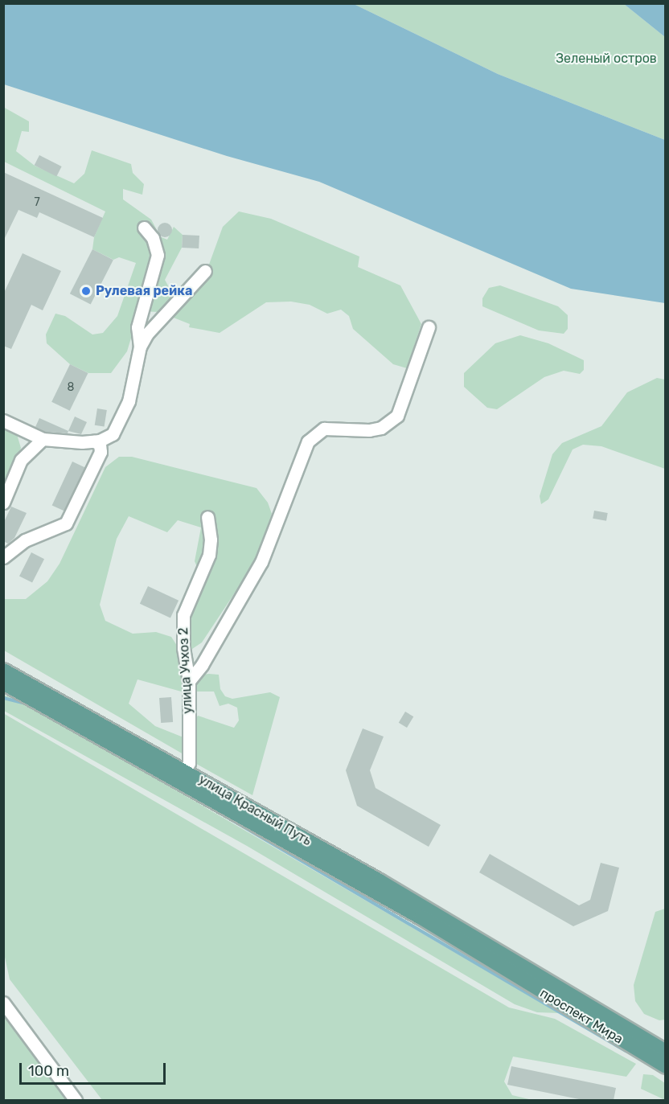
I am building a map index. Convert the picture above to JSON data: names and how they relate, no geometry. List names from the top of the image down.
{
  "streets": {
    "main road": ["улица Красный Путь", "проспект Мира"],
    "street": ["улица Учхоз 2"]
  },
  "crossings": [
    ["улица Учхоз 2", "улица Красный Путь"],
    ["улица Красный Путь", "проспект Мира"]
  ],
  "parks": ["Зеленый остров"],
  "places": ["Рулевая рейка"],
  "house_numbers": ["7", "8"],
  "scale_bar": "100 m"
}
